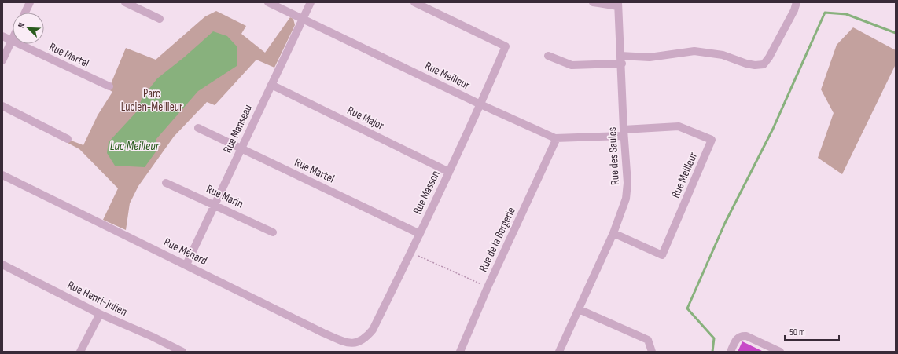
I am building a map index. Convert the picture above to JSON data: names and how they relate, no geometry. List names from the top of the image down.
{
  "streets": {
    "street": [
      "Rue Martel",
      "Rue Meilleur",
      "Rue Major",
      "Rue Manseau",
      "Rue des Saules",
      "Rue Masson",
      "Rue Marin",
      "Rue de la Bergerie",
      "Rue Ménard",
      "Rue Henri-Julien"
    ]
  },
  "crossings": [
    ["Rue Martel", "Rue Manseau"],
    ["Rue Martel", "Rue Masson"],
    ["Rue Meilleur", "Rue Manseau"],
    ["Rue Meilleur", "Rue des Saules"],
    ["Rue Meilleur", "Rue Masson"],
    ["Rue Meilleur", "Rue de la Bergerie"],
    ["Rue Major", "Rue Manseau"],
    ["Rue Major", "Rue Masson"],
    ["Rue Manseau", "Rue Marin"],
    ["Rue Manseau", "Rue Ménard"],
    ["Rue Masson", "Rue Ménard"]
  ],
  "water": ["Lac Meilleur"],
  "parks": ["Parc Lucien-Meilleur"],
  "scale_bar": "50 m",
  "north": "top left"
}
